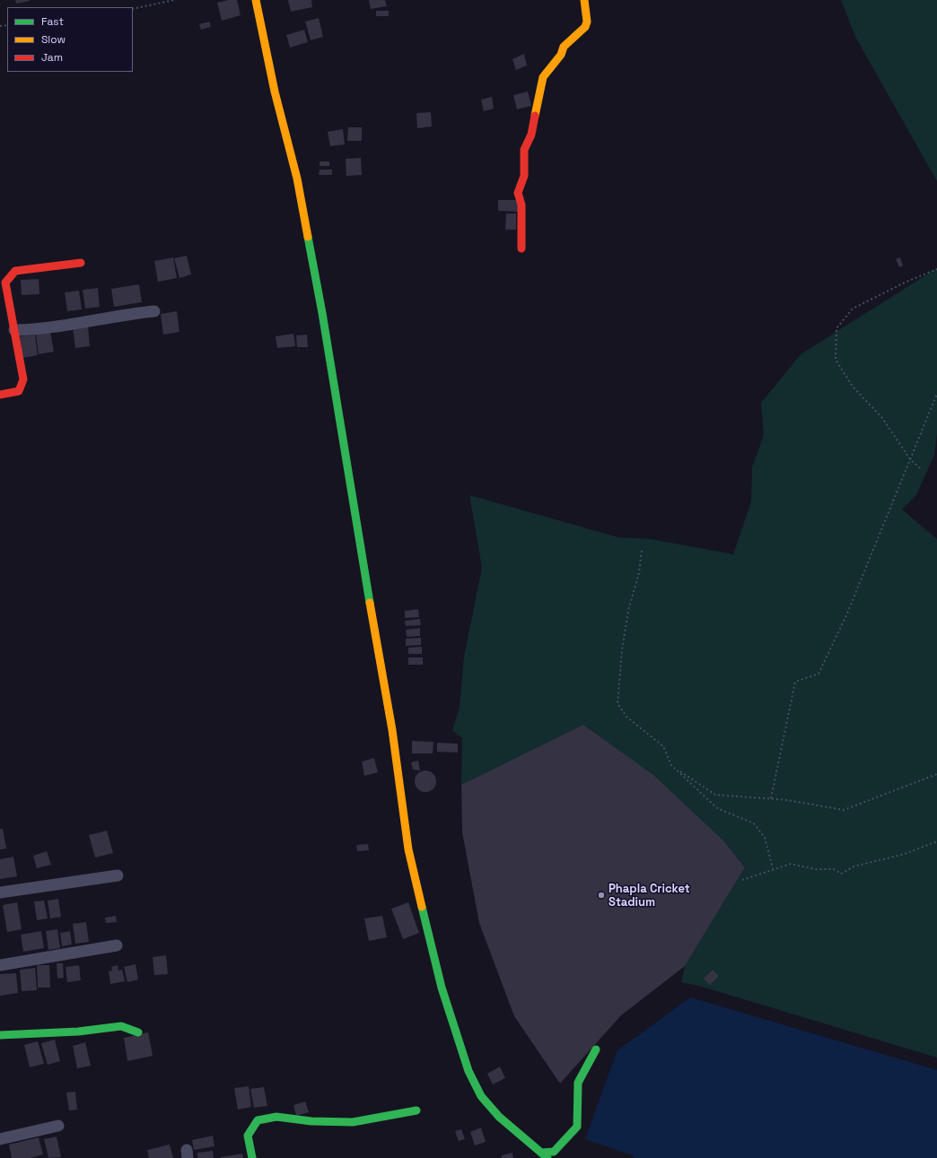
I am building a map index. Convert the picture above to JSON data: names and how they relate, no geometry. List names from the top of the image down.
{
  "places": ["Phapla Cricket Stadium"],
  "legend": ["Fast", "Slow", "Jam"]
}
